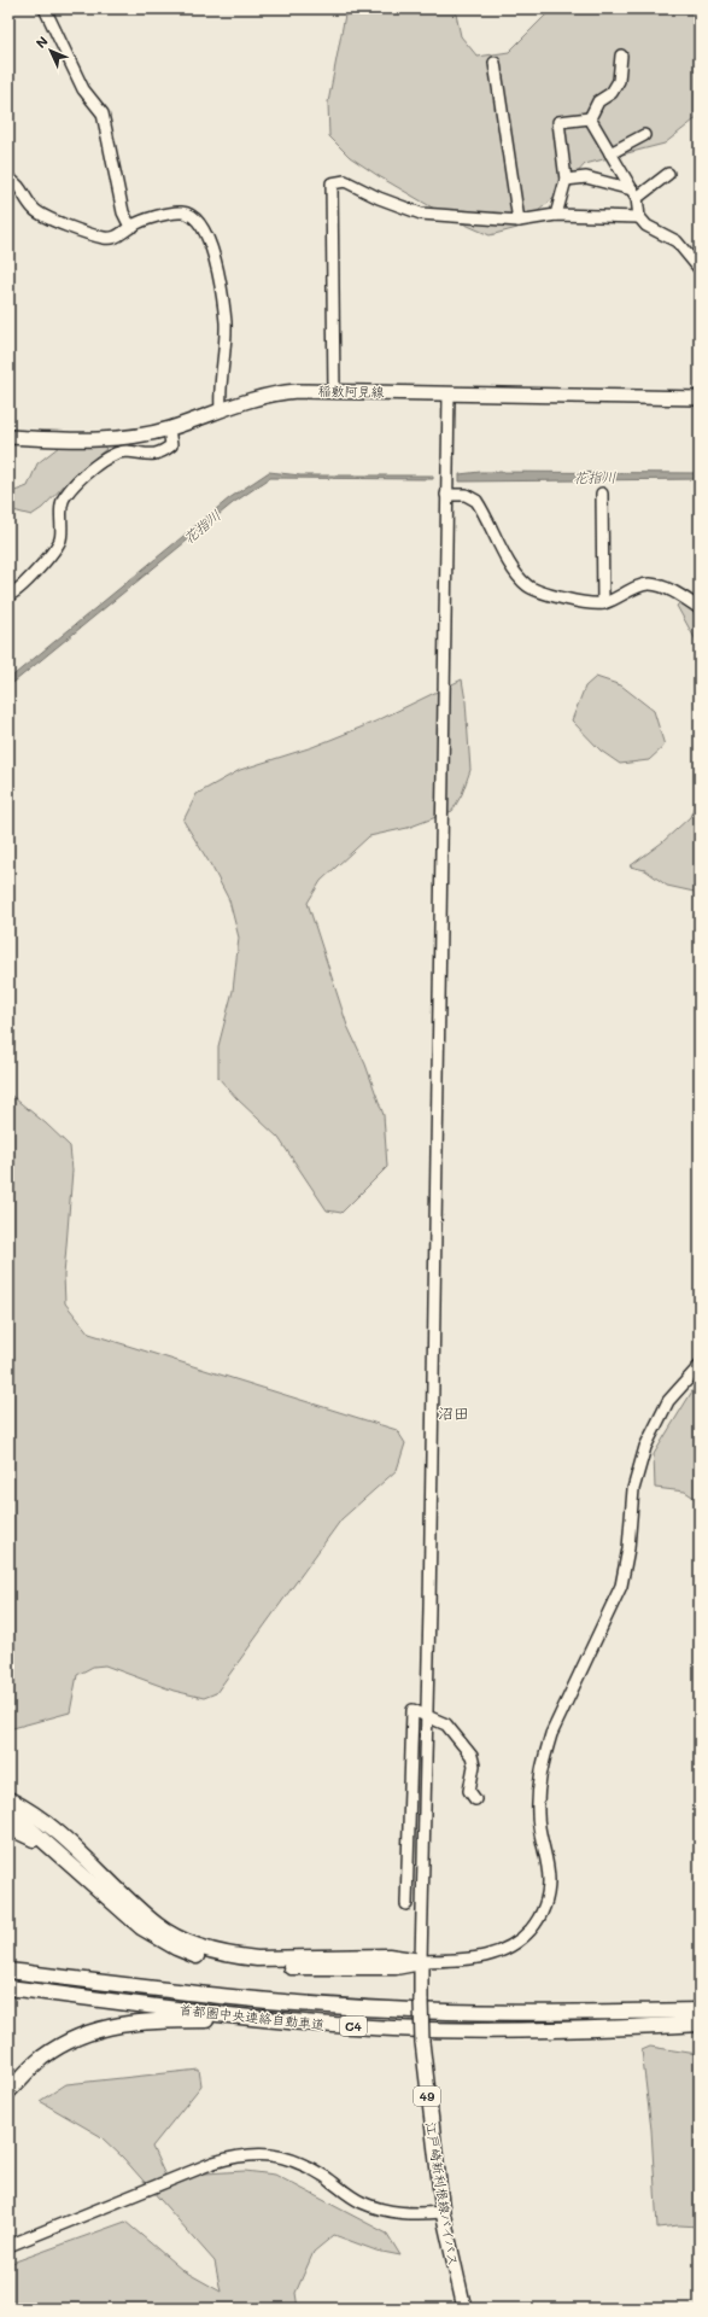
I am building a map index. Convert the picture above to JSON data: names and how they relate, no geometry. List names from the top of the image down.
{
  "streets": {
    "highway": ["首都圏中央連絡自動車道", "C4"],
    "main road": ["稲敷阿見線", "49", "江戸崎新利根線バイパス"]
  },
  "districts": ["沼田"],
  "water": ["花指川"],
  "north": "top left"
}
